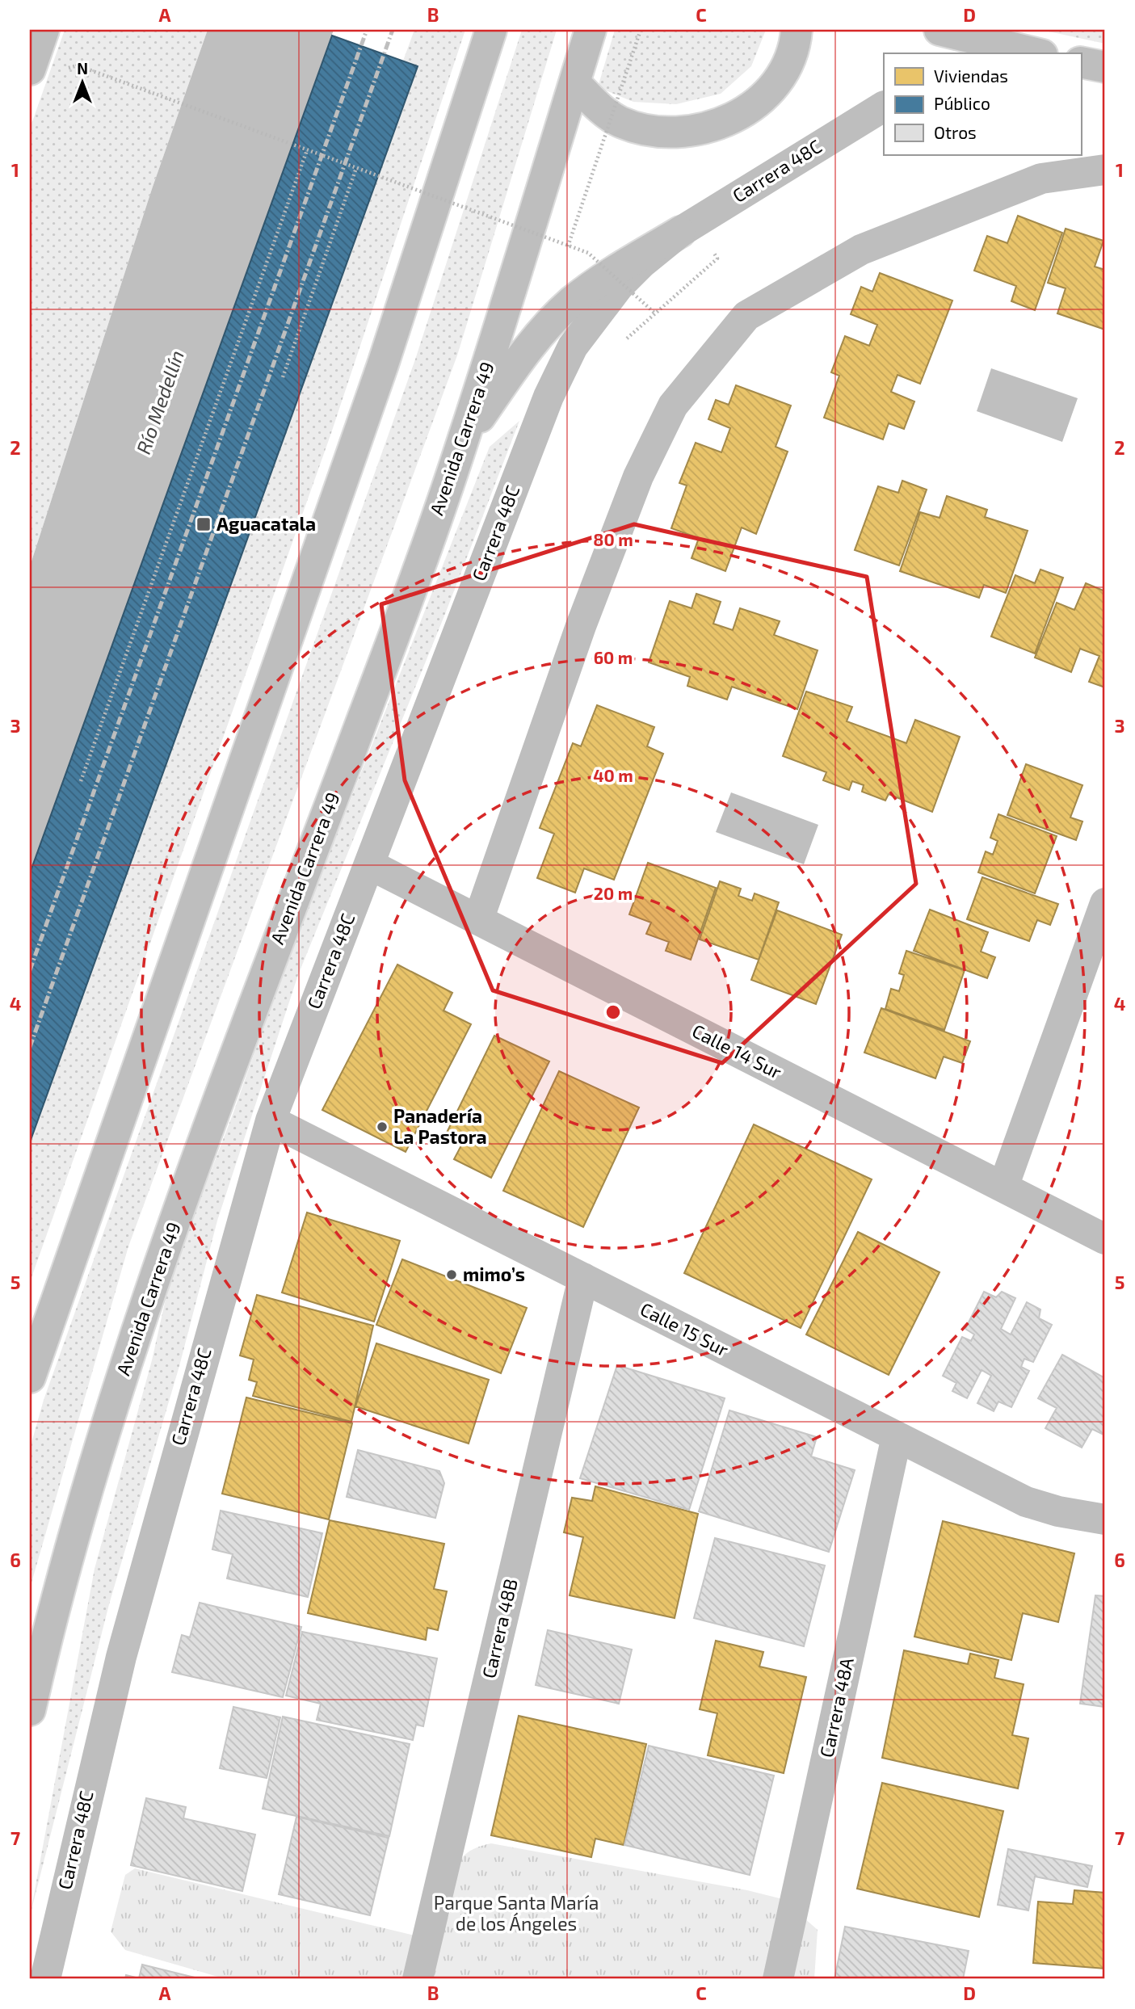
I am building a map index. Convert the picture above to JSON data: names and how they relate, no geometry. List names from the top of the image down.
{
  "streets": {
    "main road": [
      "Carrera 48C",
      "Avenida Carrera 49",
      "Calle 14 Sur",
      "Calle 15 Sur",
      "Carrera 48B",
      "Carrera 48A"
    ]
  },
  "crossings": [
    ["Carrera 48C", "Calle 14 Sur"],
    ["Carrera 48C", "Calle 15 Sur"],
    ["Calle 15 Sur", "Carrera 48B"],
    ["Calle 15 Sur", "Carrera 48A"]
  ],
  "water": ["Río Medellín"],
  "parks": ["Parque Santa María de los Ángeles"],
  "places": {
    "transit": ["Aguacatala"],
    "other": ["Panadería La Pastora", "mimo’s"]
  },
  "legend": ["Viviendas", "Público", "Otros"],
  "north": "top",
  "grid": {
    "columns": [
      "A",
      "B",
      "C",
      "D"
    ],
    "rows": [
      "1",
      "2",
      "3",
      "4",
      "5",
      "6",
      "7"
    ]
  },
  "rings": [
    "80 m",
    "60 m",
    "40 m",
    "20 m"
  ]
}
